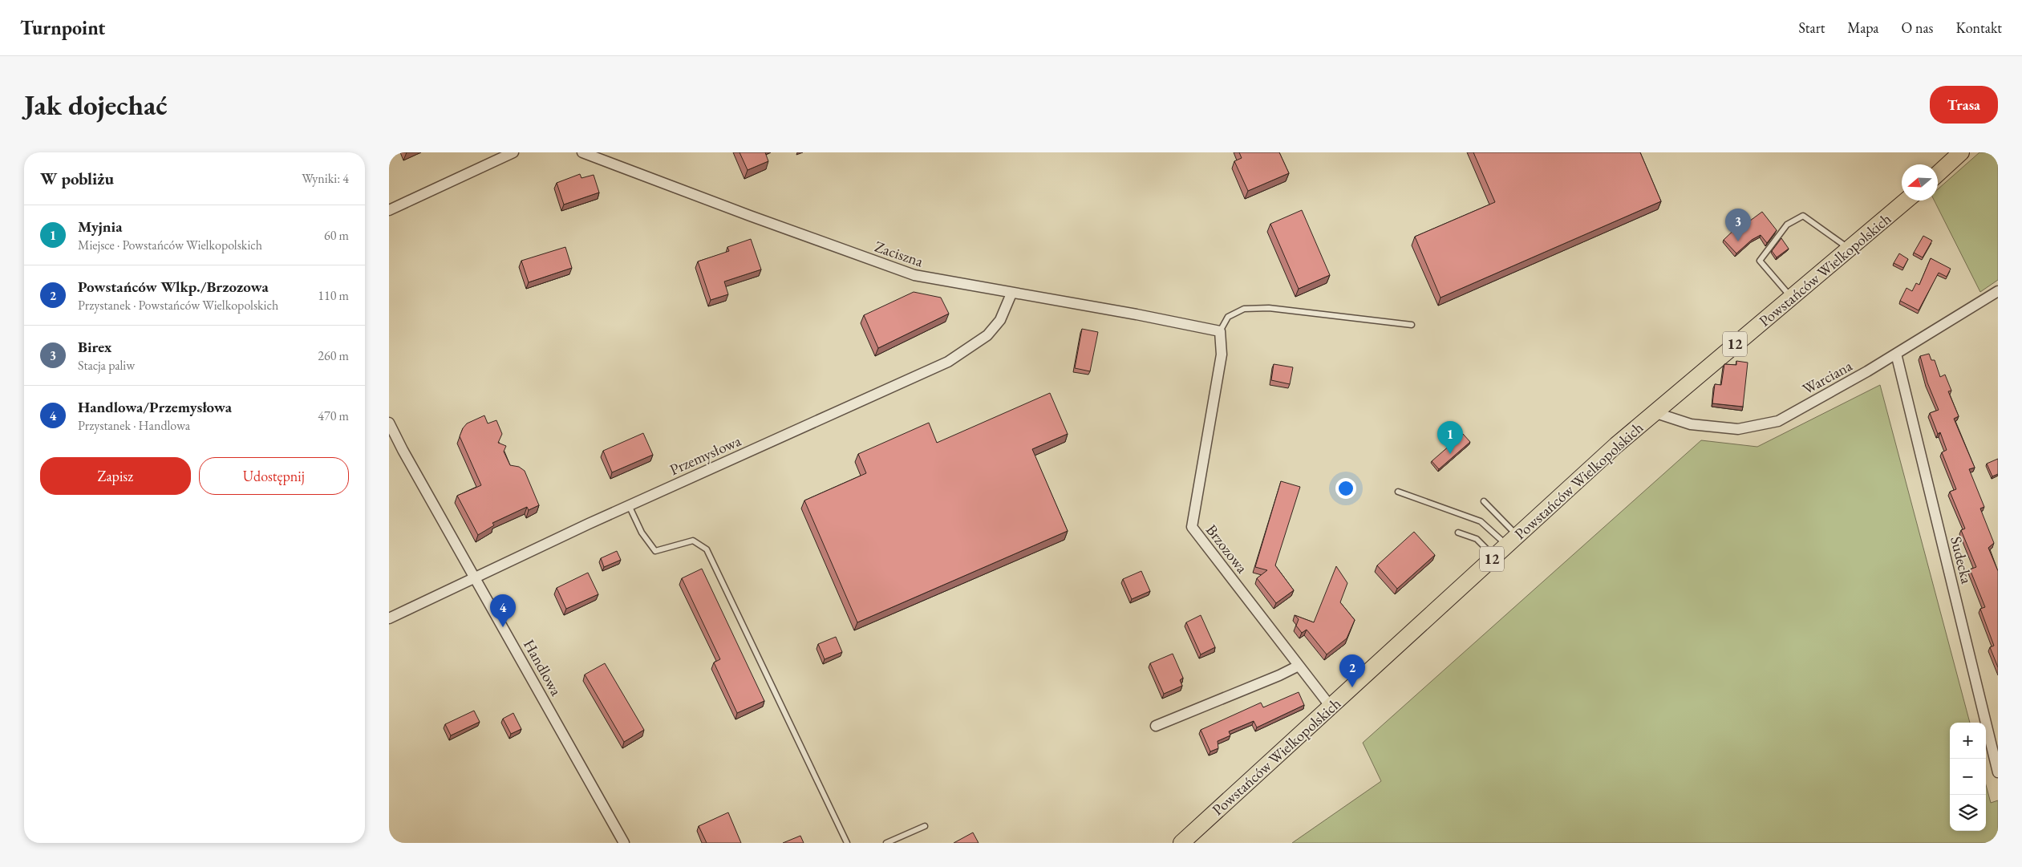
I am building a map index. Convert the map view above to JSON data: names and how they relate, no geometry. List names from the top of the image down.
{
  "streets": {
    "main road": ["Powstańców Wielkopolskich", "12"],
    "street": [
      "Zaciszna",
      "Warciana",
      "Przemysłowa",
      "Brzozowa",
      "Sudecka",
      "Handlowa"
    ]
  },
  "crossings": [
    ["Zaciszna", "Przemysłowa"],
    ["Zaciszna", "Brzozowa"],
    ["Powstańców Wielkopolskich", "Warciana"],
    ["Powstańców Wielkopolskich", "Brzozowa"],
    ["Warciana", "Sudecka"],
    ["Przemysłowa", "Handlowa"]
  ],
  "north": "left",
  "page": {
    "header": "Turnpoint",
    "nav": [
      "Start",
      "Mapa",
      "O nas",
      "Kontakt"
    ],
    "buttons": [
      "Trasa",
      ["Zapisz", "Udostępnij"]
    ],
    "title": "Jak dojechać",
    "heading": ["W pobliżu", "Wyniki: 4"],
    "list": [
      {
        "mark": "1",
        "name": "Myjnia",
        "note": "Miejsce · Powstańców Wielkopolskich",
        "value": "60 m"
      },
      {
        "mark": "2",
        "name": "Powstańców Wlkp./Brzozowa",
        "note": "Przystanek · Powstańców Wielkopolskich",
        "value": "110 m"
      },
      {
        "mark": "3",
        "name": "Birex",
        "note": "Stacja paliw",
        "value": "260 m"
      },
      {
        "mark": "4",
        "name": "Handlowa/Przemysłowa",
        "note": "Przystanek · Handlowa",
        "value": "470 m"
      }
    ],
    "pins": [
      "3",
      "1",
      "4",
      "2"
    ],
    "map_buttons": ["+", "−"]
  }
}
